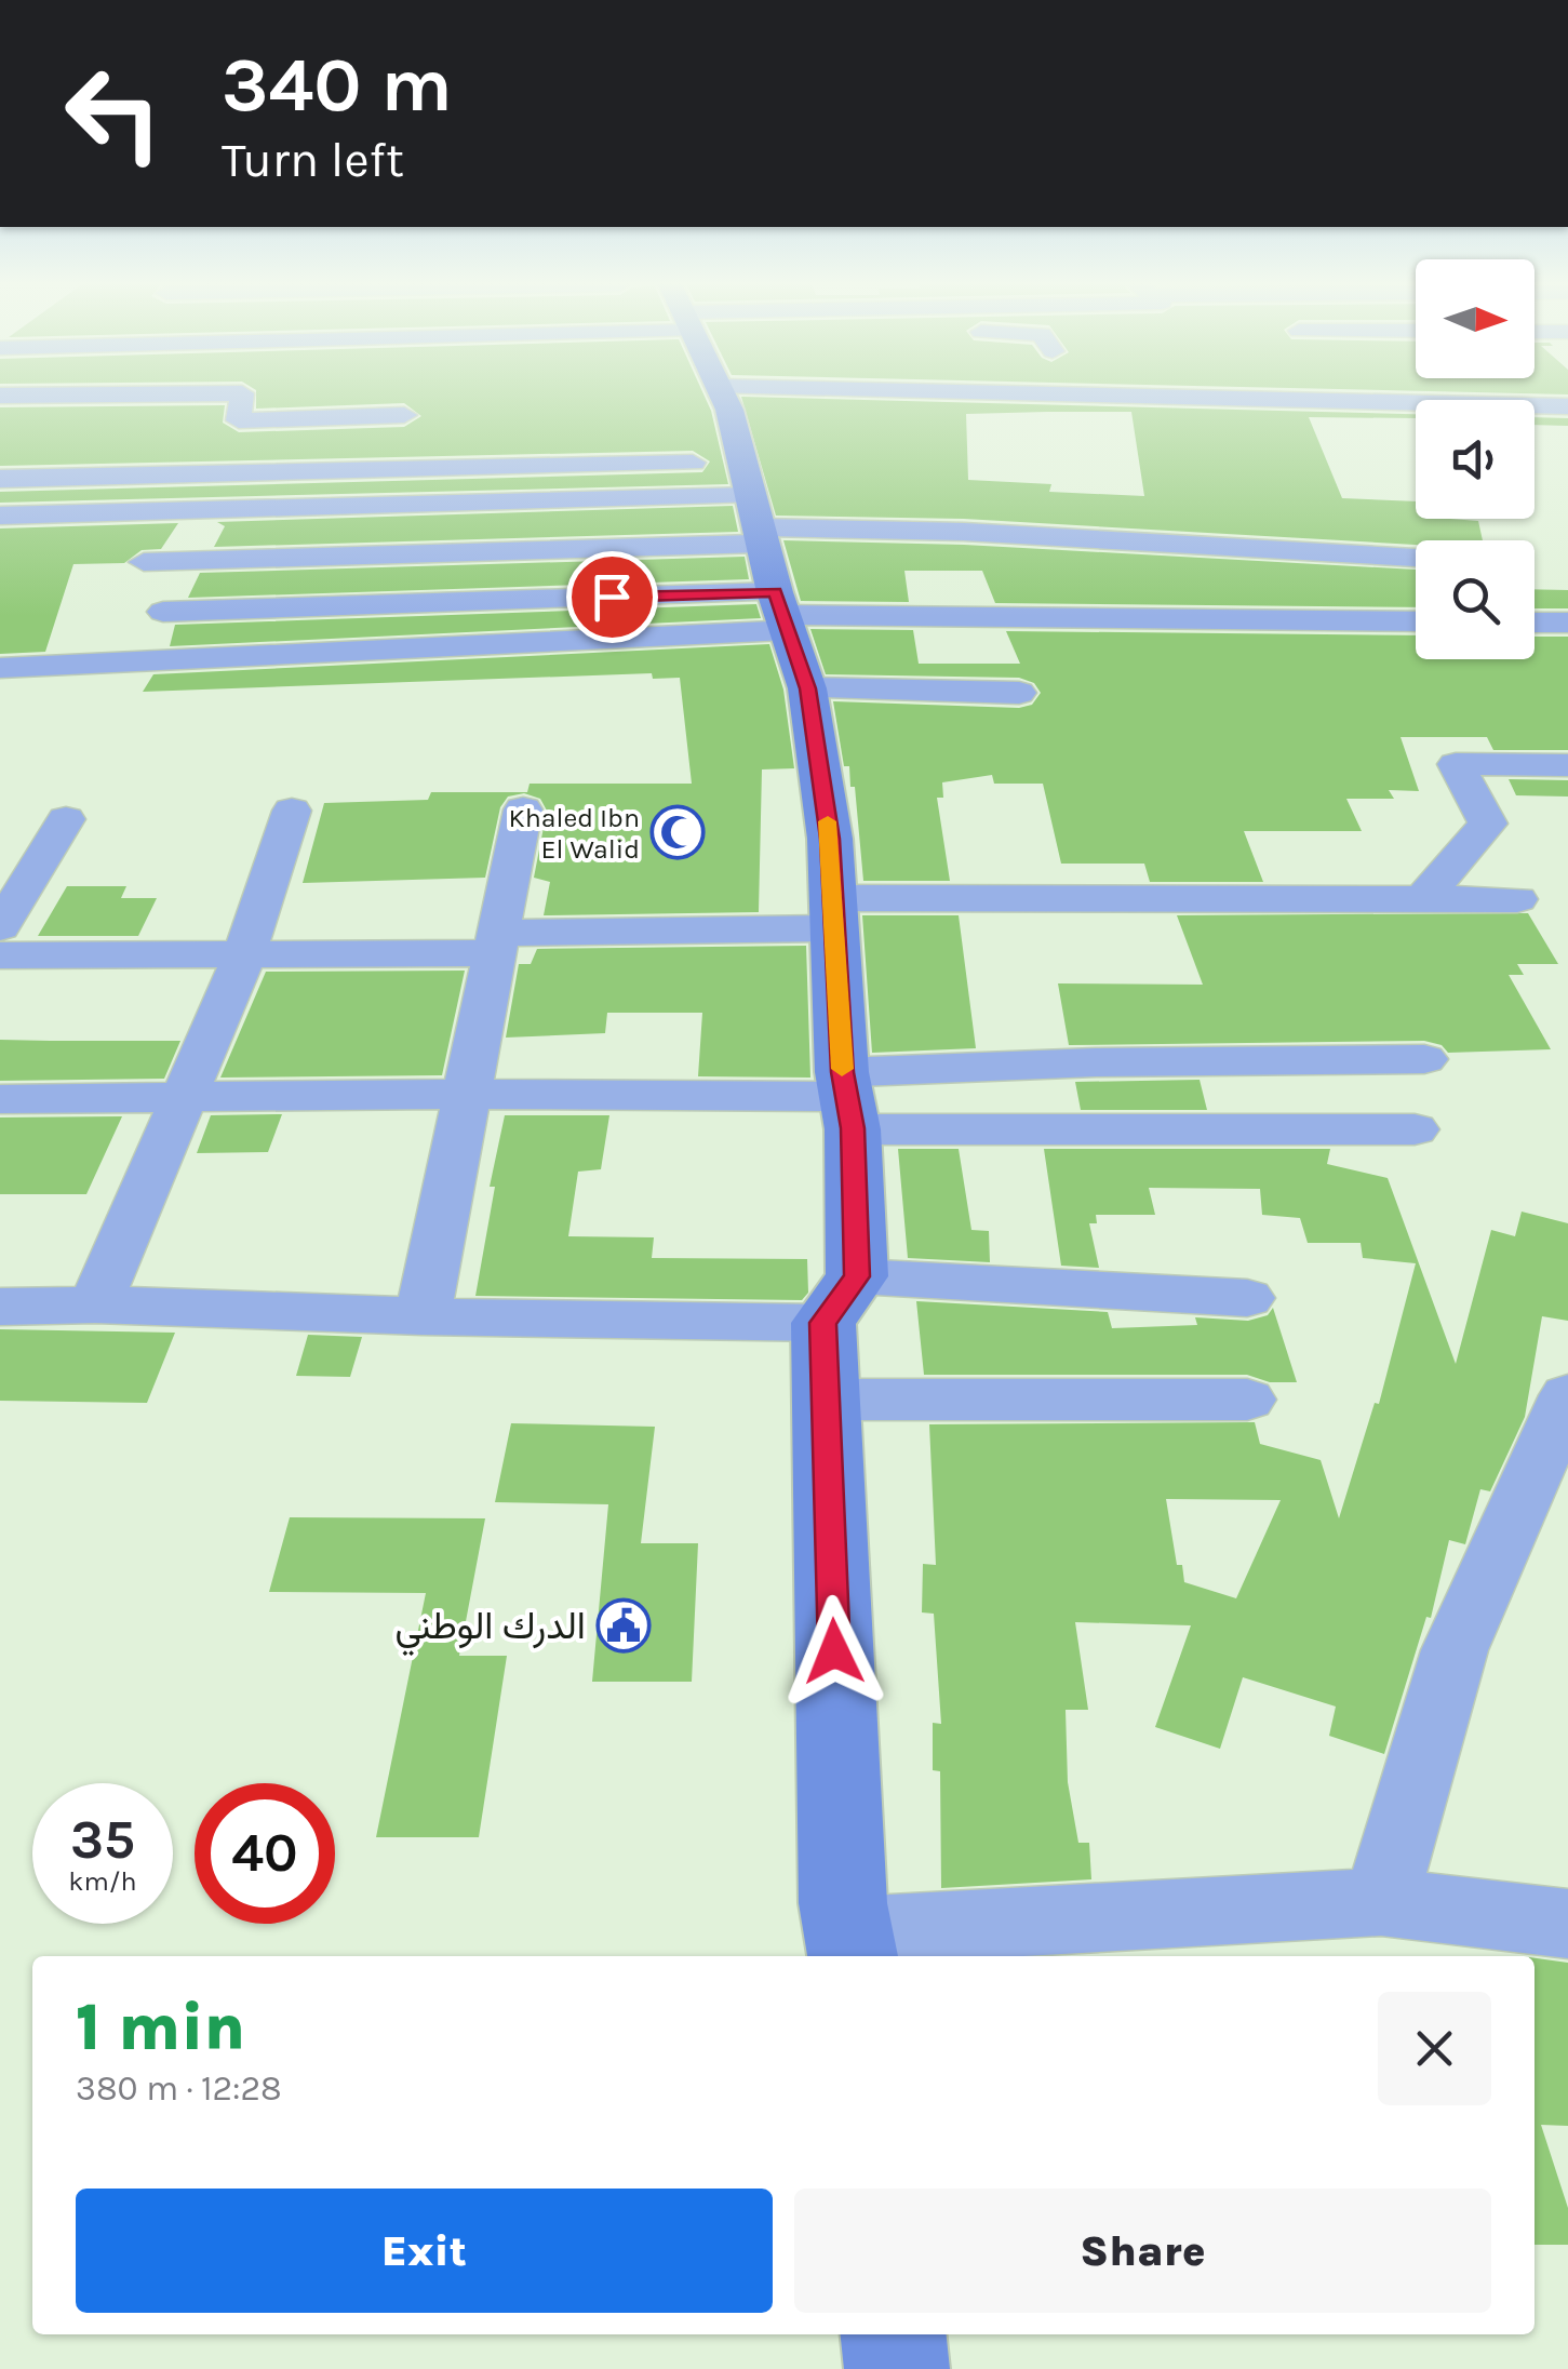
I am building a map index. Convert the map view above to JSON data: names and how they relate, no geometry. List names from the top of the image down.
{
  "places": {
    "mosque": ["Khaled Ibn El Walid"],
    "public building": ["الدرك الوطني"]
  },
  "north": "right",
  "page": {
    "turn": ["340 m", "Turn left"],
    "speed": "35 km/h",
    "limit": "40",
    "heading": ["1 min", "380 m · 12:28"],
    "buttons": ["Exit", "Share"]
  }
}
